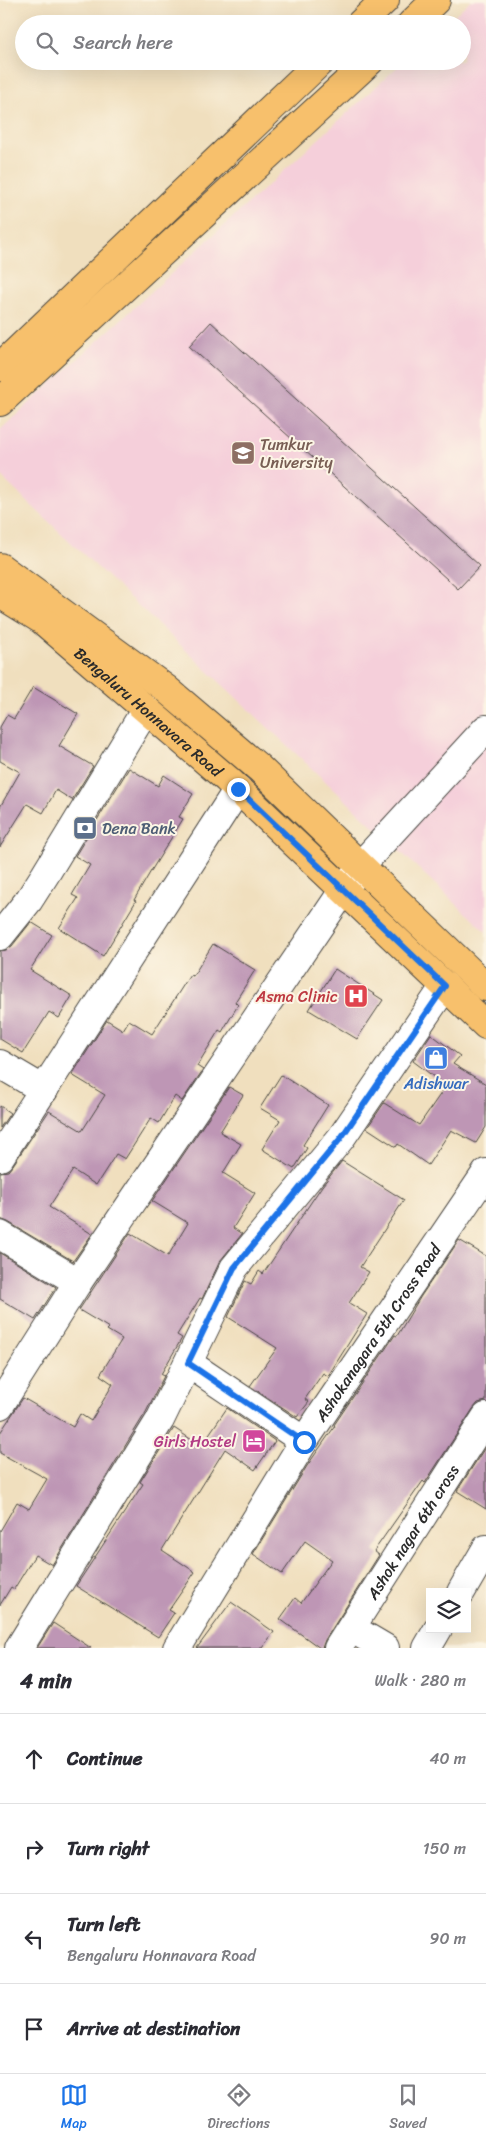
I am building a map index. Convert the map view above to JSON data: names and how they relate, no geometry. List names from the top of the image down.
{
  "streets": {
    "main road": ["Bengaluru Honnavara Road"],
    "street": ["Ashokanagara 5th Cross Road", "Ashok nagar 6th cross"]
  },
  "places": {
    "school or university": ["Tumkur University"],
    "bank": ["Dena Bank"],
    "hospital": ["Asma Clinic"],
    "shop": ["Adishwar"],
    "hotel": ["Girls Hostel"]
  },
  "page": {
    "search": "Search here",
    "heading": ["4 min", "Walk · 280 m"],
    "list": [
      ["Continue", "40 m"],
      ["Turn right", "150 m"],
      ["Turn left", "Bengaluru Honnavara Road", "90 m"],
      "Arrive at destination"
    ],
    "nav": ["Map", "Directions", "Saved"]
  }
}
